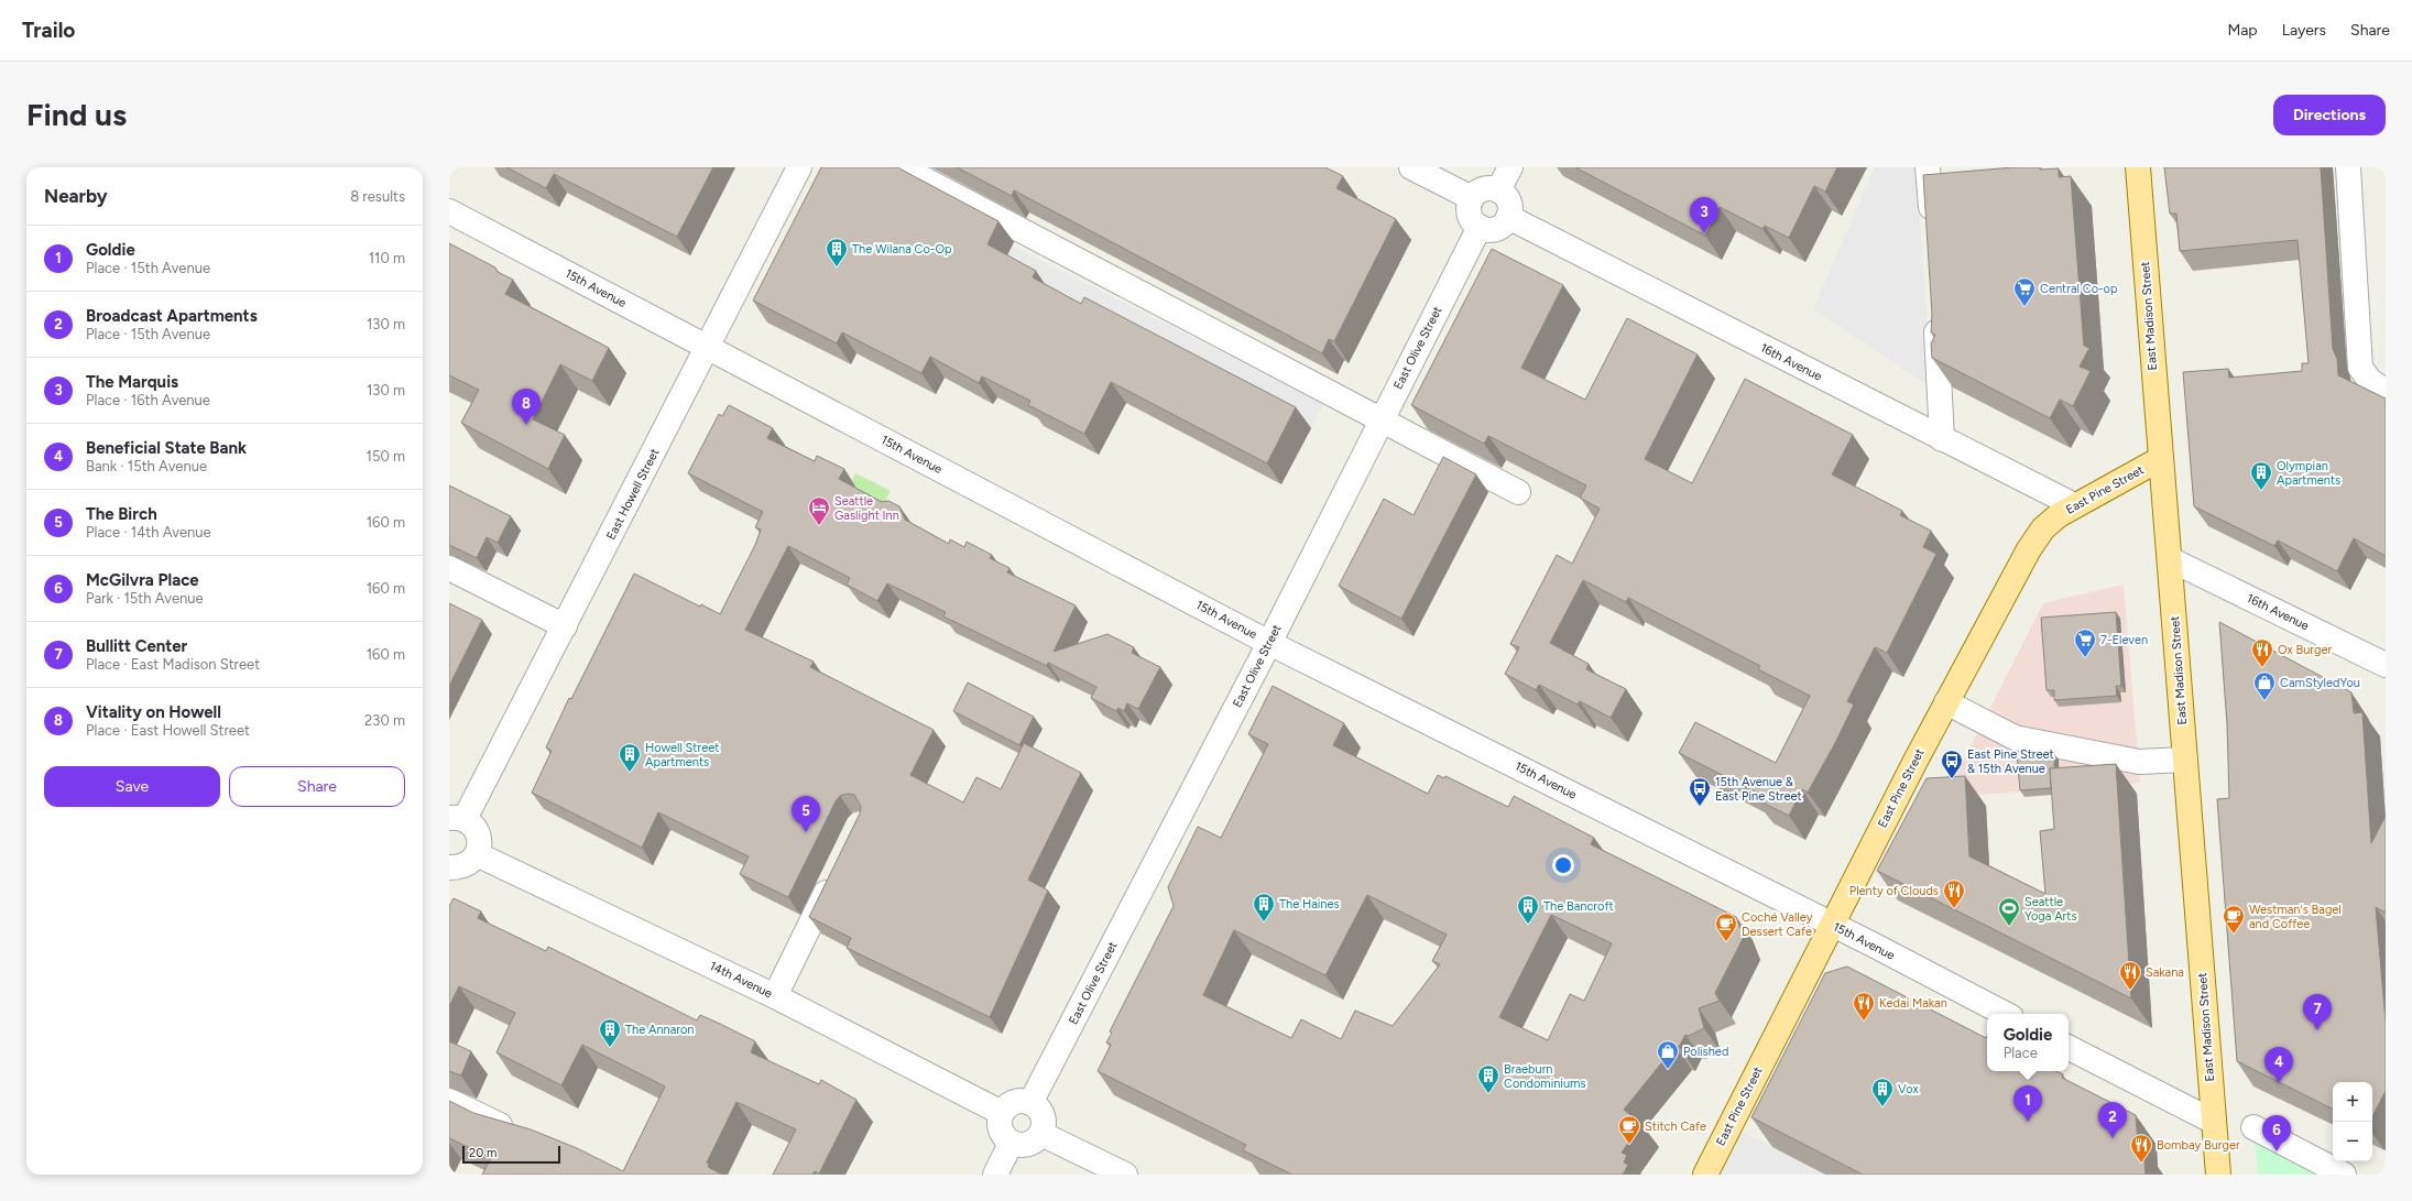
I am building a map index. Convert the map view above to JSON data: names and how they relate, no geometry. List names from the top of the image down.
{
  "streets": {
    "main road": ["East Madison Street", "East Pine Street"],
    "street": [
      "15th Avenue",
      "East Olive Street",
      "16th Avenue",
      "East Howell Street",
      "14th Avenue"
    ]
  },
  "crossings": [
    ["15th Avenue", "East Olive Street"],
    ["15th Avenue", "East Pine Street"],
    ["15th Avenue", "East Howell Street"],
    ["East Madison Street", "16th Avenue"],
    ["East Madison Street", "East Pine Street"],
    ["East Olive Street", "16th Avenue"],
    ["East Olive Street", "14th Avenue"],
    ["16th Avenue", "East Pine Street"]
  ],
  "places": {
    "building": [
      "The Wilana Co-Op",
      "Olympian Apartments",
      "Howell Street Apartments",
      "The Haines",
      "The Bancroft",
      "The Annaron",
      "Braeburn Condominiums",
      "Vox"
    ],
    "supermarket": ["Central Co-op", "7-Eleven"],
    "hotel": ["Seattle Gaslight Inn"],
    "restaurant": [
      "Ox Burger",
      "Plenty of Clouds",
      "Sakana",
      "Kedai Makan",
      "Bombay Burger"
    ],
    "shop": ["CamStyledYou", "Polished"],
    "bus stop": ["East Pine Street & 15th Avenue", "15th Avenue & East Pine Street"],
    "sports": ["Seattle Yoga Arts"],
    "cafe": ["Westman's Bagel and Coffee", "Coché Valley Dessert Cafe", "Stitch Cafe"]
  },
  "scale_bar": "20 m",
  "page": {
    "header": "Trailo",
    "nav": ["Map", "Layers", "Share"],
    "buttons": [
      "Directions",
      ["Save", "Share"]
    ],
    "title": "Find us",
    "heading": ["Nearby", "8 results"],
    "pins": [
      "3",
      "8",
      "5",
      "7",
      "4",
      "1",
      "2",
      "6"
    ],
    "list": [
      {
        "mark": "1",
        "name": "Goldie",
        "note": "Place · 15th Avenue",
        "value": "110 m"
      },
      {
        "mark": "2",
        "name": "Broadcast Apartments",
        "note": "Place · 15th Avenue",
        "value": "130 m"
      },
      {
        "mark": "3",
        "name": "The Marquis",
        "note": "Place · 16th Avenue",
        "value": "130 m"
      },
      {
        "mark": "4",
        "name": "Beneficial State Bank",
        "note": "Bank · 15th Avenue",
        "value": "150 m"
      },
      {
        "mark": "5",
        "name": "The Birch",
        "note": "Place · 14th Avenue",
        "value": "160 m"
      },
      {
        "mark": "6",
        "name": "McGilvra Place",
        "note": "Park · 15th Avenue",
        "value": "160 m"
      },
      {
        "mark": "7",
        "name": "Bullitt Center",
        "note": "Place · East Madison Street",
        "value": "160 m"
      },
      {
        "mark": "8",
        "name": "Vitality on Howell",
        "note": "Place · East Howell Street",
        "value": "230 m"
      }
    ],
    "popup": ["Goldie", "Place"],
    "map_buttons": ["+", "−"],
    "scale": "20 m"
  }
}
